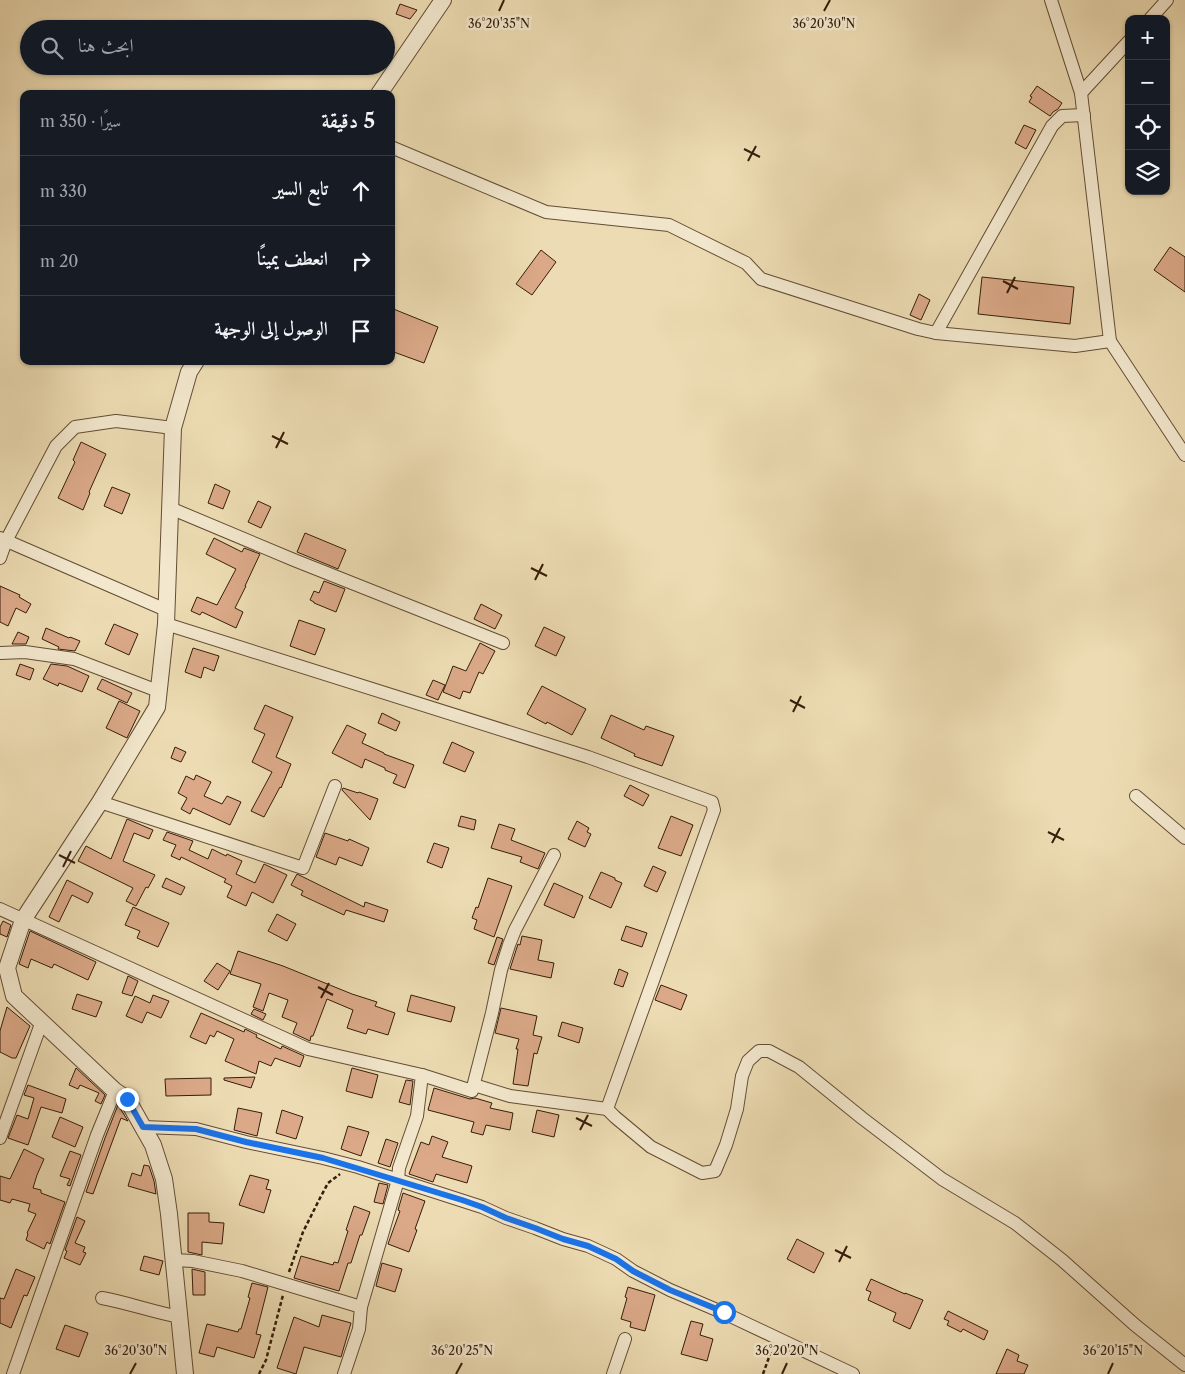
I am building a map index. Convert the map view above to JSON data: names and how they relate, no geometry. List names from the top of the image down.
{
  "page": {
    "map_buttons": ["+", "−"],
    "search": "ابحث هنا",
    "heading": ["5 دقيقة", "سيرًا · 350 m"],
    "list": [
      ["تابع السير", "330 m"],
      ["انعطف يمينًا", "20 m"],
      "الوصول إلى الوجهة"
    ]
  },
  "coordinates": [
    "36°20'35\"N",
    "36°20'30\"N",
    "36°20'25\"N",
    "36°20'20\"N",
    "36°20'15\"N"
  ]
}
